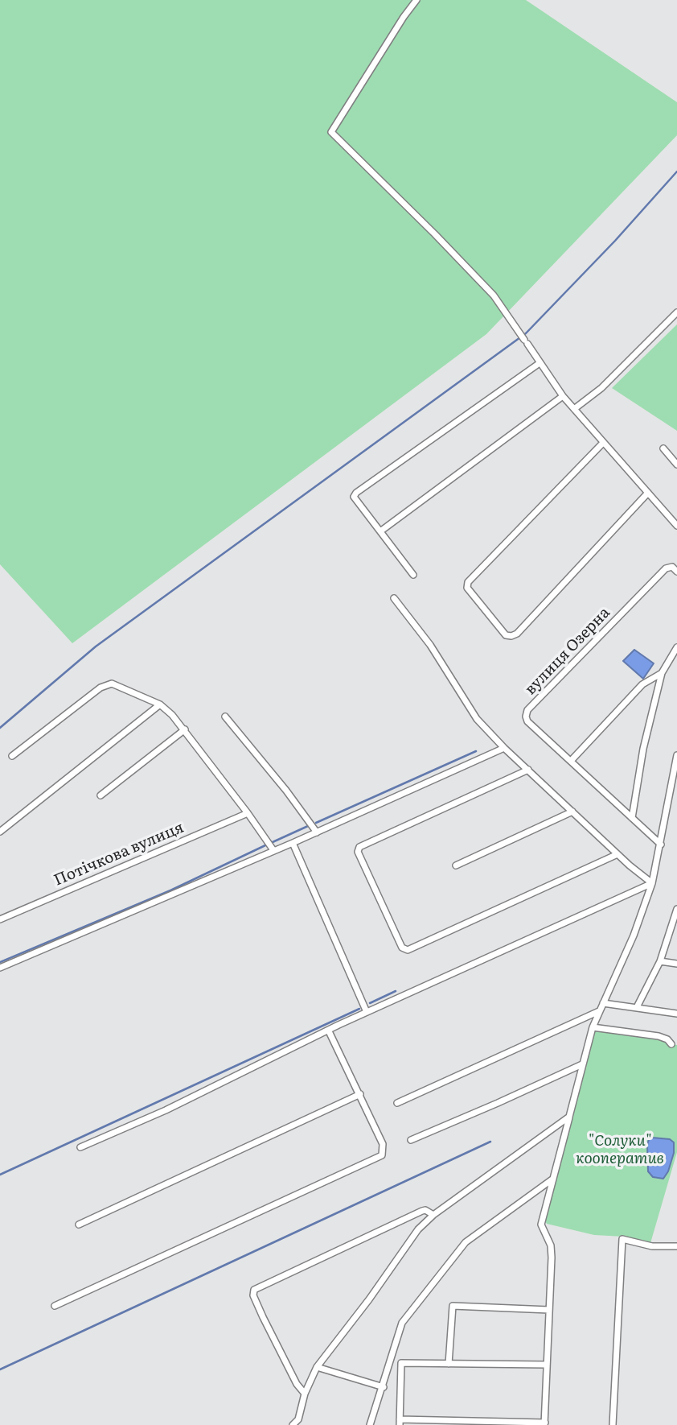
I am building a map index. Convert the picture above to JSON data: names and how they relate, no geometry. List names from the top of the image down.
{
  "streets": {
    "street": ["вулиця Озерна", "Потічкова вулиця"]
  },
  "parks": ["\"Солуки\" кооператив"]
}
